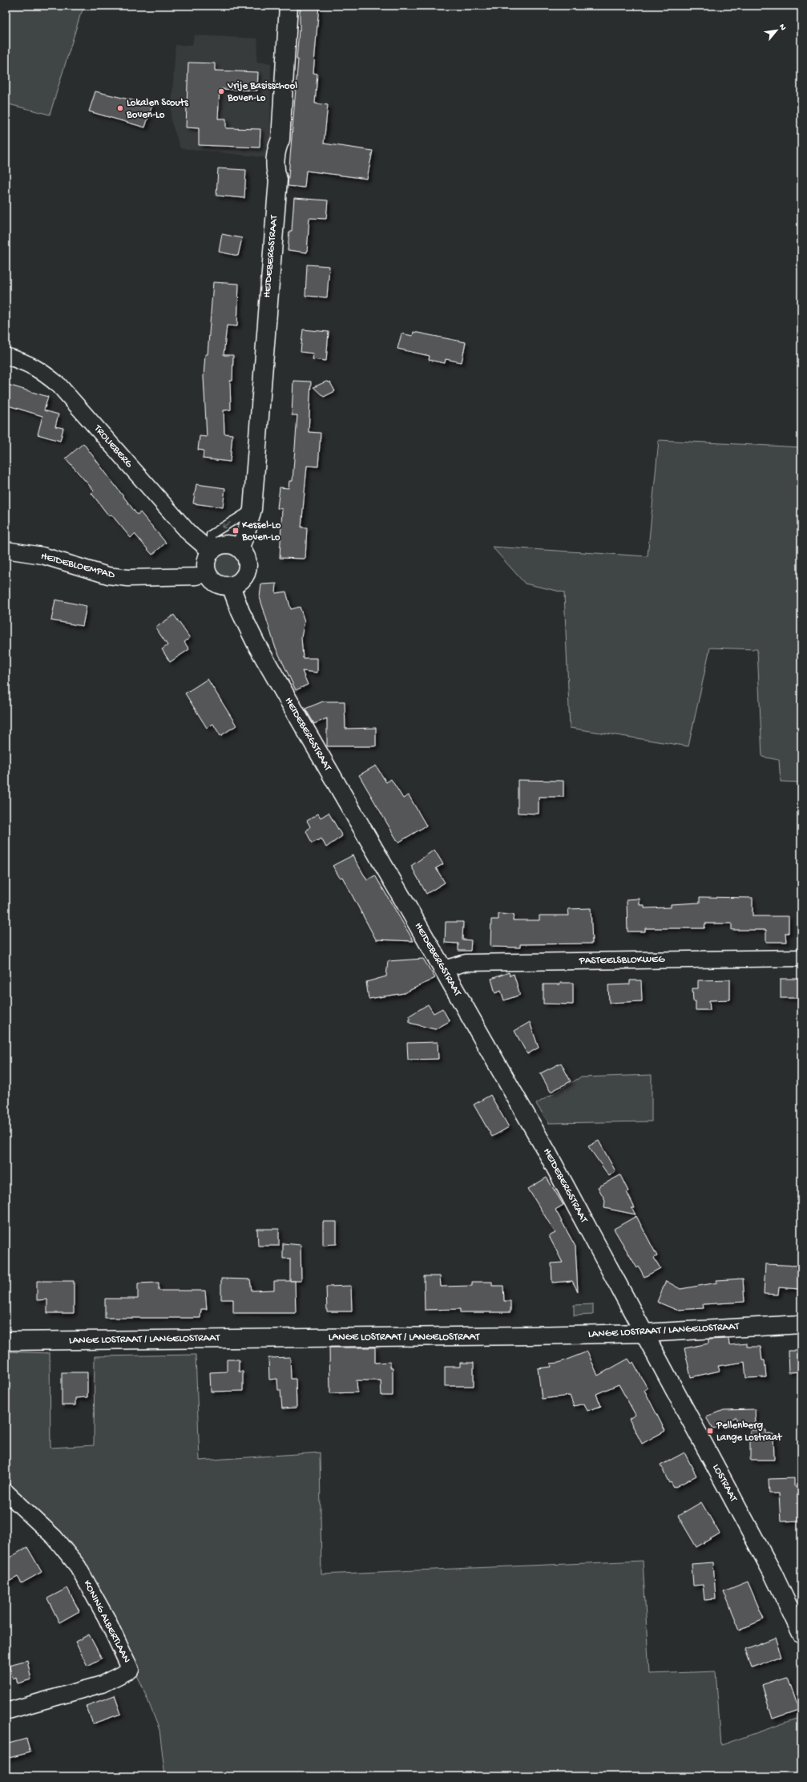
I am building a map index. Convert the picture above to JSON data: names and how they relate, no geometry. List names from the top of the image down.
{
  "streets": {
    "street": [
      "HEIDEBERGSTRAAT",
      "TROLIEBERG",
      "HEIDEBLOEMPAD",
      "PASTEELSBLOKWEG",
      "LANGE LOSTRAAT / LANGELOSTRAAT",
      "LOSTRAAT",
      "KONING ALBERTLAAN"
    ]
  },
  "crossings": [
    ["HEIDEBERGSTRAAT", "TROLIEBERG"],
    ["HEIDEBERGSTRAAT", "HEIDEBLOEMPAD"],
    ["HEIDEBERGSTRAAT", "PASTEELSBLOKWEG"],
    ["HEIDEBERGSTRAAT", "LANGE LOSTRAAT / LANGELOSTRAAT"],
    ["HEIDEBERGSTRAAT", "LOSTRAAT"],
    ["TROLIEBERG", "HEIDEBLOEMPAD"],
    ["LANGE LOSTRAAT / LANGELOSTRAAT", "LOSTRAAT"]
  ],
  "places": {
    "other": ["Vrije Basisschool Boven-Lo", "Lokalen Scouts Boven-Lo"],
    "transit": ["Kessel-Lo Boven-Lo", "Pellenberg Lange Lostraat"]
  },
  "north": "top right"
}
